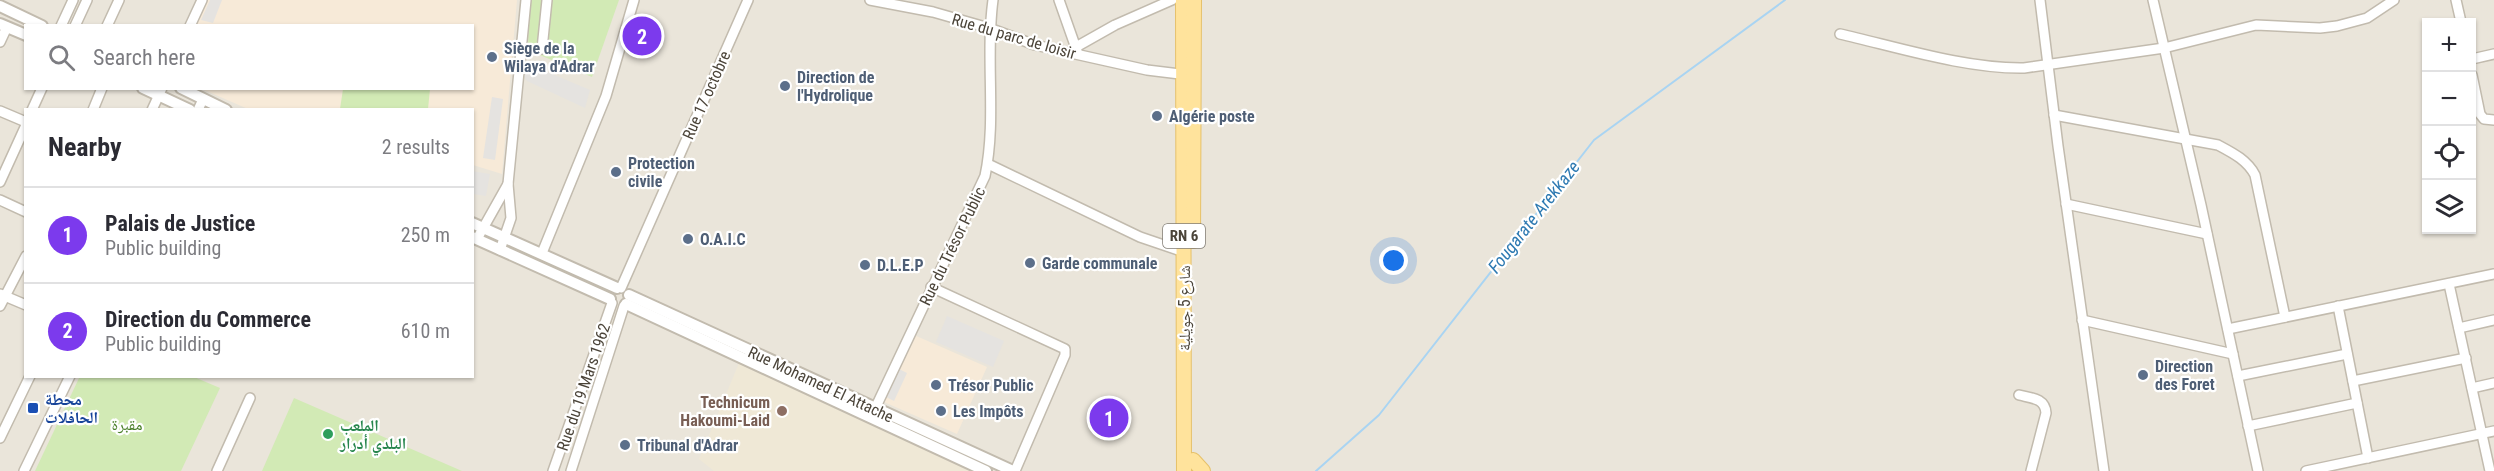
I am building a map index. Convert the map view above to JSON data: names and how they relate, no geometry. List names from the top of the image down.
{
  "streets": {
    "main road": ["RN 6", "شارع 5 جويلية"],
    "street": [
      "Rue du parc de loisir",
      "Rue 17 octobre",
      "Rue du Trésor Public",
      "Rue Mohamed El Attache",
      "Rue du 19 Mars 1962"
    ]
  },
  "crossings": [
    ["Rue du parc de loisir", "Rue du Trésor Public"],
    ["Rue du parc de loisir", "شارع 5 جويلية"],
    ["Rue 17 octobre", "Rue Mohamed El Attache"],
    ["Rue 17 octobre", "Rue du 19 Mars 1962"],
    ["Rue du Trésor Public", "Rue Mohamed El Attache"],
    ["Rue Mohamed El Attache", "Rue du 19 Mars 1962"]
  ],
  "water": ["Fougarate Arekkaze"],
  "parks": ["مقبرة"],
  "places": {
    "other": [
      "Siège de la Wilaya d'Adrar",
      "Direction de l'Hydrolique",
      "Algérie poste",
      "Protection civile",
      "O.A.I.C",
      "Garde communale",
      "D.L.E.P",
      "Direction des Foret",
      "Trésor Public",
      "Technicum Hakoumi-Laid",
      "Les Impôts",
      "الملعب البلدي أدرار",
      "Tribunal d'Adrar"
    ],
    "transit": ["محطة الحافلات"]
  },
  "page": {
    "pins": ["2", "1"],
    "map_buttons": ["+", "−"],
    "search": "Search here",
    "heading": ["Nearby", "2 results"],
    "list": [
      {
        "mark": "1",
        "name": "Palais de Justice",
        "note": "Public building",
        "value": "250 m"
      },
      {
        "mark": "2",
        "name": "Direction du Commerce",
        "note": "Public building",
        "value": "610 m"
      }
    ]
  }
}
